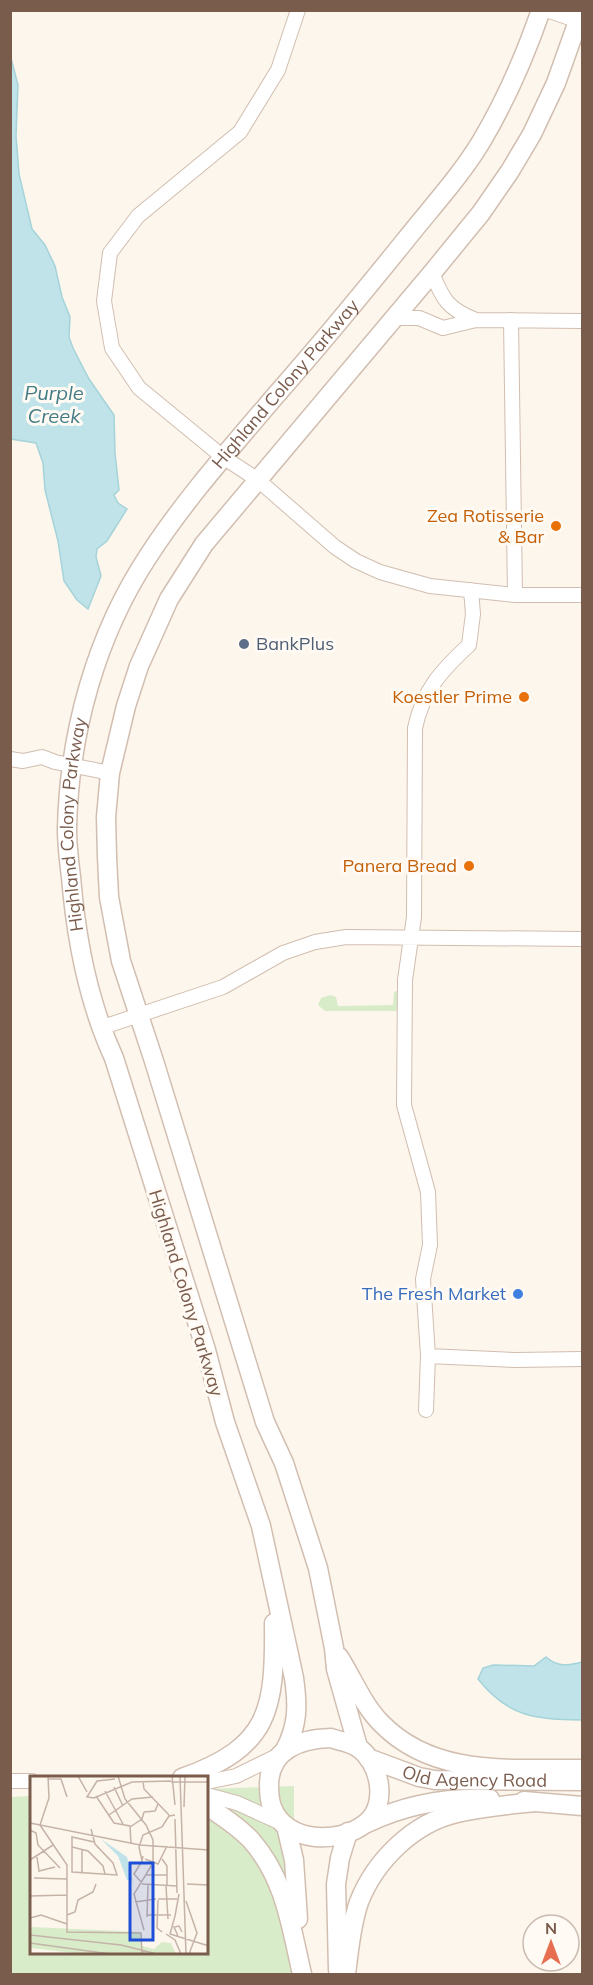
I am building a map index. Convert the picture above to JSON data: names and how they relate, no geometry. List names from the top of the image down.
{
  "streets": {
    "street": ["Highland Colony Parkway", "Old Agency Road"]
  },
  "crossings": [
    ["Highland Colony Parkway", "Old Agency Road"]
  ],
  "water": ["Purple Creek"],
  "places": [
    "Zea Rotisserie & Bar",
    "BankPlus",
    "Koestler Prime",
    "Panera Bread",
    "The Fresh Market"
  ],
  "north": "top"
}
